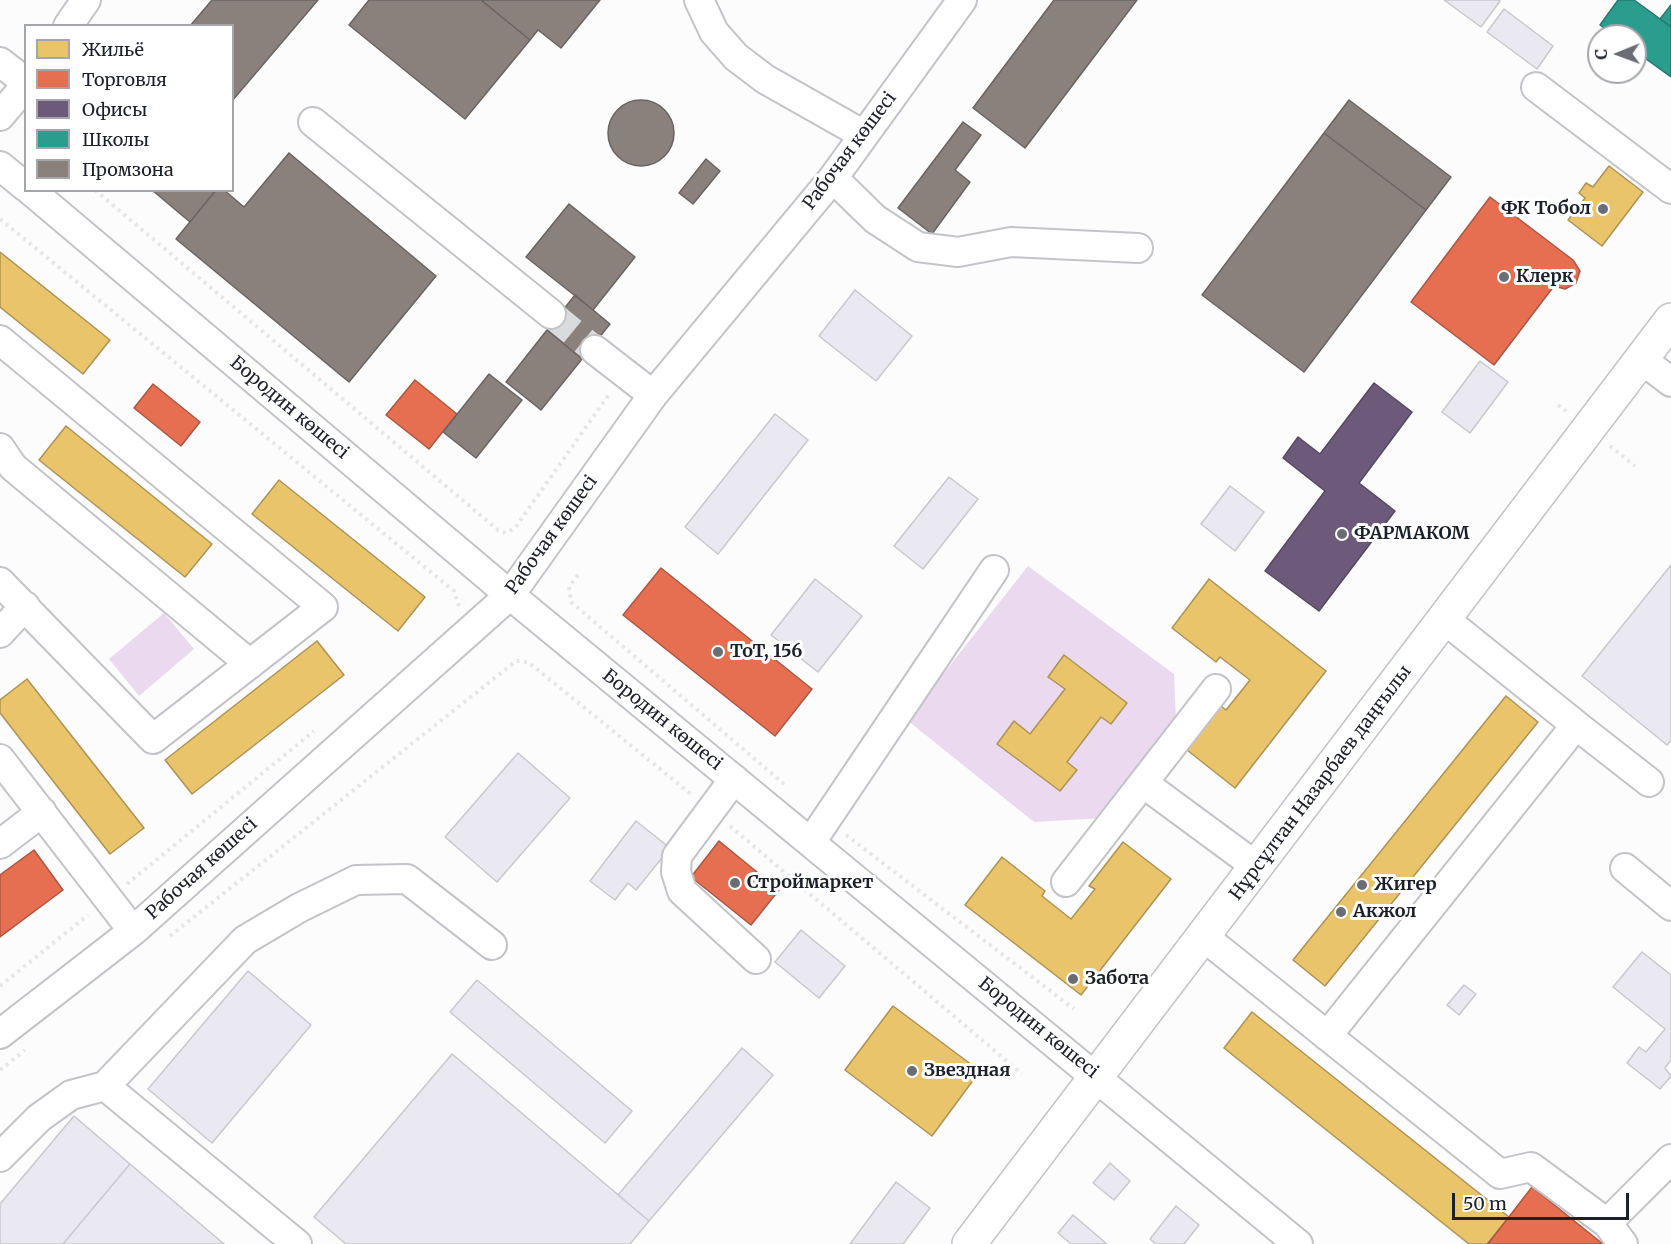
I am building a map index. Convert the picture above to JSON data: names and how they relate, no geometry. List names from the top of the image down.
{
  "streets": {
    "main road": ["Нұрсұлтан Назарбаев даңғылы"],
    "street": ["Рабочая көшесі", "Бородин көшесі"]
  },
  "crossings": [
    ["Рабочая көшесі", "Бородин көшесі"],
    ["Бородин көшесі", "Нұрсұлтан Назарбаев даңғылы"]
  ],
  "places": [
    "ФК Тобол",
    "Клерк",
    "ФАРМАКОМ",
    "ТоТ, 156",
    "Строймаркет",
    "Жигер",
    "Акжол",
    "Забота",
    "Звездная"
  ],
  "legend": [
    "Жильё",
    "Торговля",
    "Офисы",
    "Школы",
    "Промзона"
  ],
  "scale_bar": "50 m",
  "north": "left"
}
